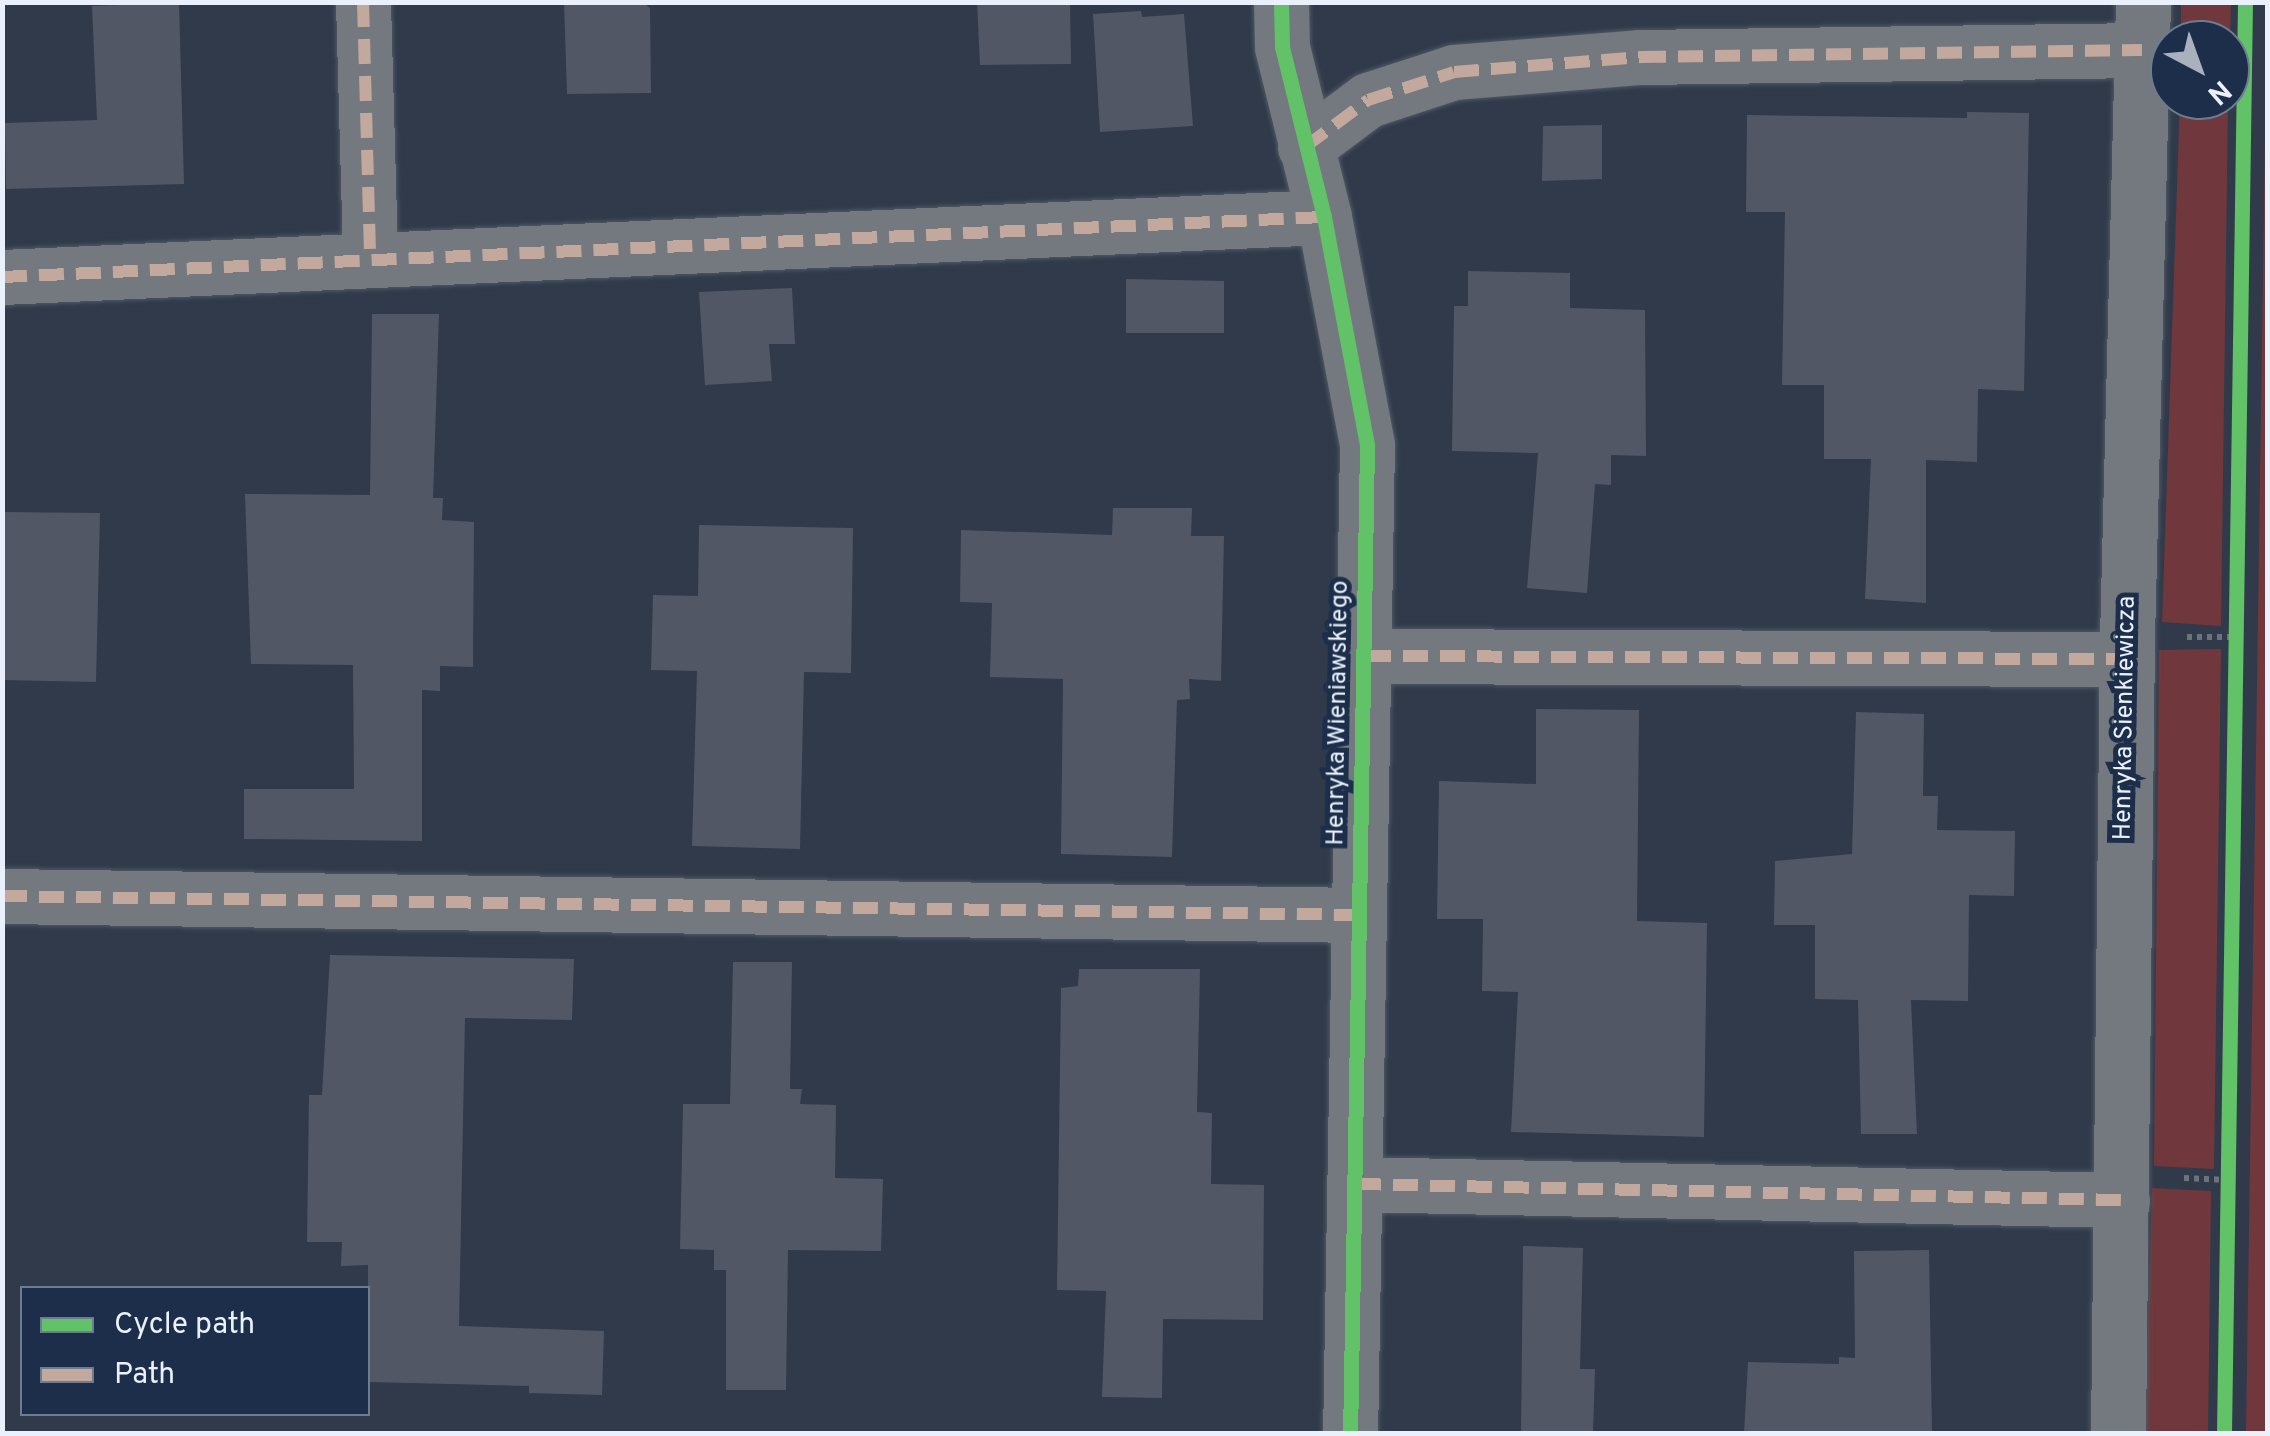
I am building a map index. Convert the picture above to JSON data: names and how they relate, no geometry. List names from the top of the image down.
{
  "streets": {
    "street": ["Henryka Wieniawskiego", "Henryka Sienkiewicza"]
  },
  "legend": ["Cycle path", "Path"],
  "north": "bottom right"
}
